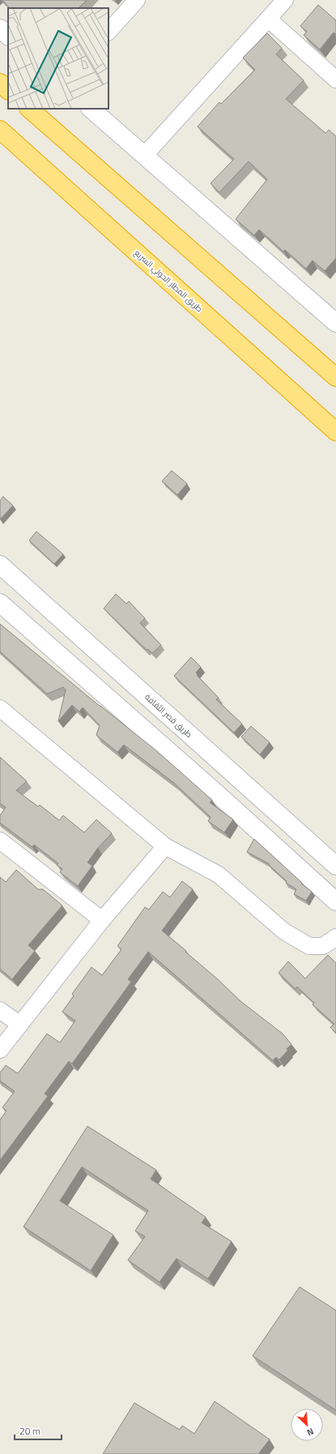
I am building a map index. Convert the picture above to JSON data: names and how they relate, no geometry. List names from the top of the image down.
{
  "streets": {
    "highway": ["طريق المطار الحولي السريع"],
    "street": ["طريق قصر الثقافة"]
  },
  "scale_bar": "20 m",
  "north": "bottom right"
}
